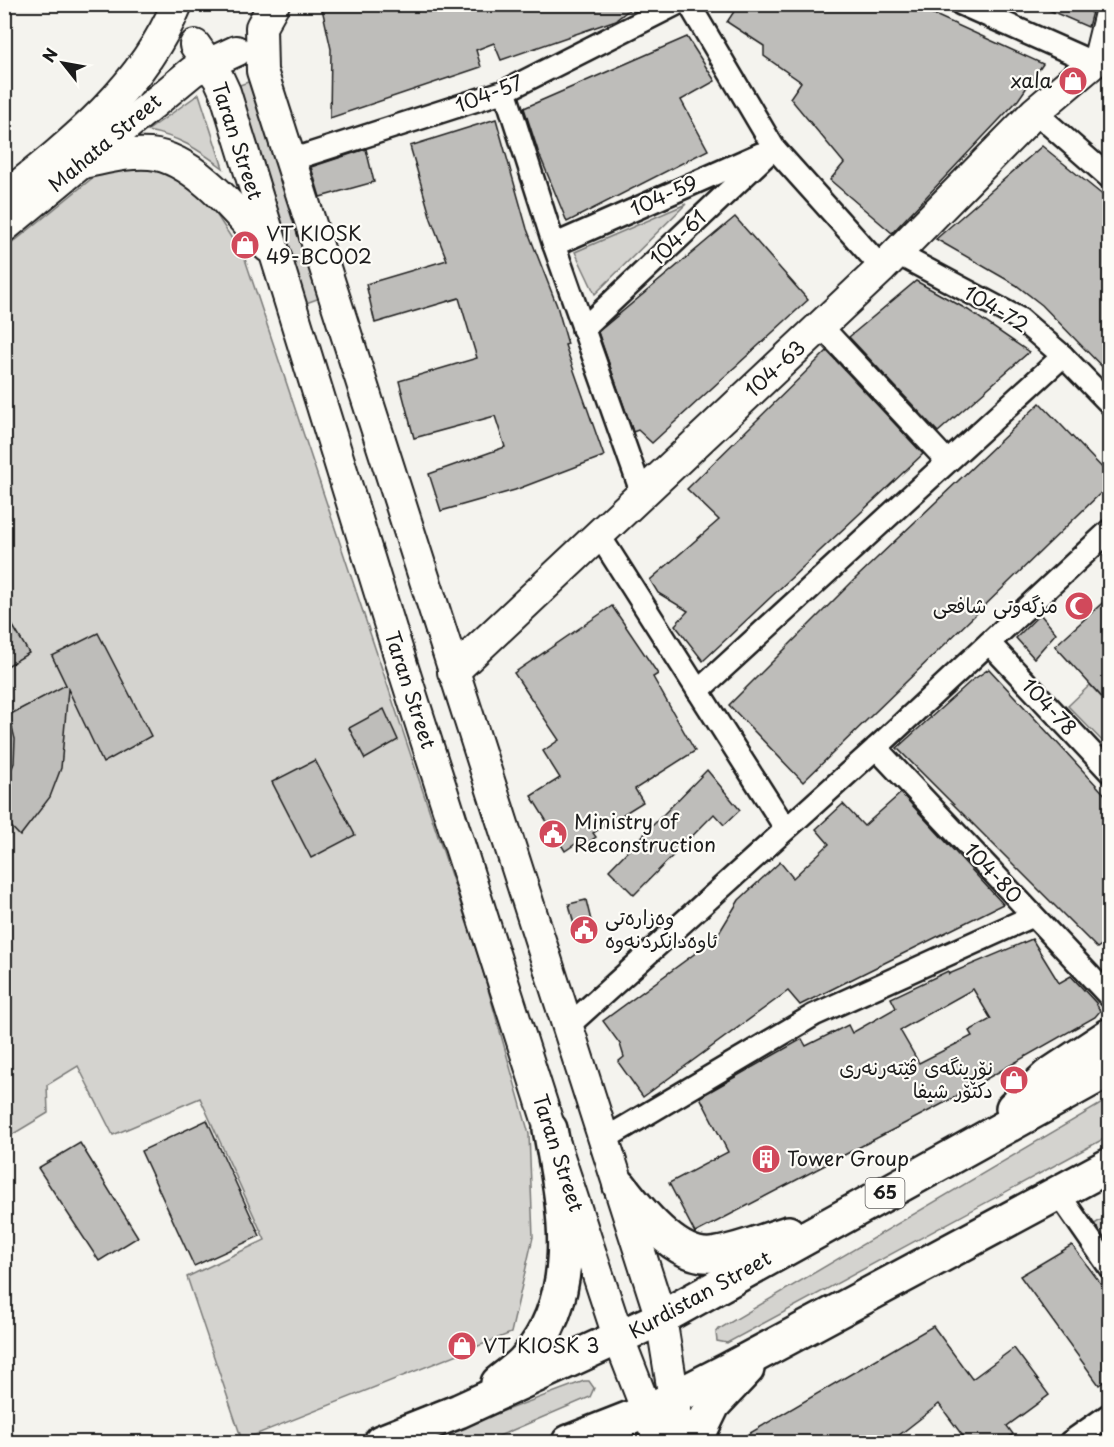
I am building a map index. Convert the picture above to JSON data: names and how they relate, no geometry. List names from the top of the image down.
{
  "streets": {
    "highway": ["65", "Kurdistan Street"],
    "main road": ["Taran Street", "Mahata Street", "104-63"],
    "street": [
      "104-57",
      "104-59",
      "104-61",
      "104-72",
      "104-78",
      "104-80"
    ]
  },
  "crossings": [
    ["Taran Street", "Mahata Street"],
    ["Taran Street", "Kurdistan Street"],
    ["104-59", "104-61"],
    ["104-59", "104-72"],
    ["104-61", "104-72"],
    ["104-72", "104-63"]
  ],
  "places": {
    "shop": [
      "xala",
      "VT KIOSK 49-BC002",
      "نۆڕینگەی ڤێتەرنەری دکتۆر شیفا",
      "VT KIOSK 3"
    ],
    "mosque": ["مزگەوتی شافعی"],
    "public building": ["Ministry of Reconstruction", "وەزارەتی ئاوەدانکردنەوە"],
    "building": ["Tower Group"]
  },
  "north": "top left"
}
